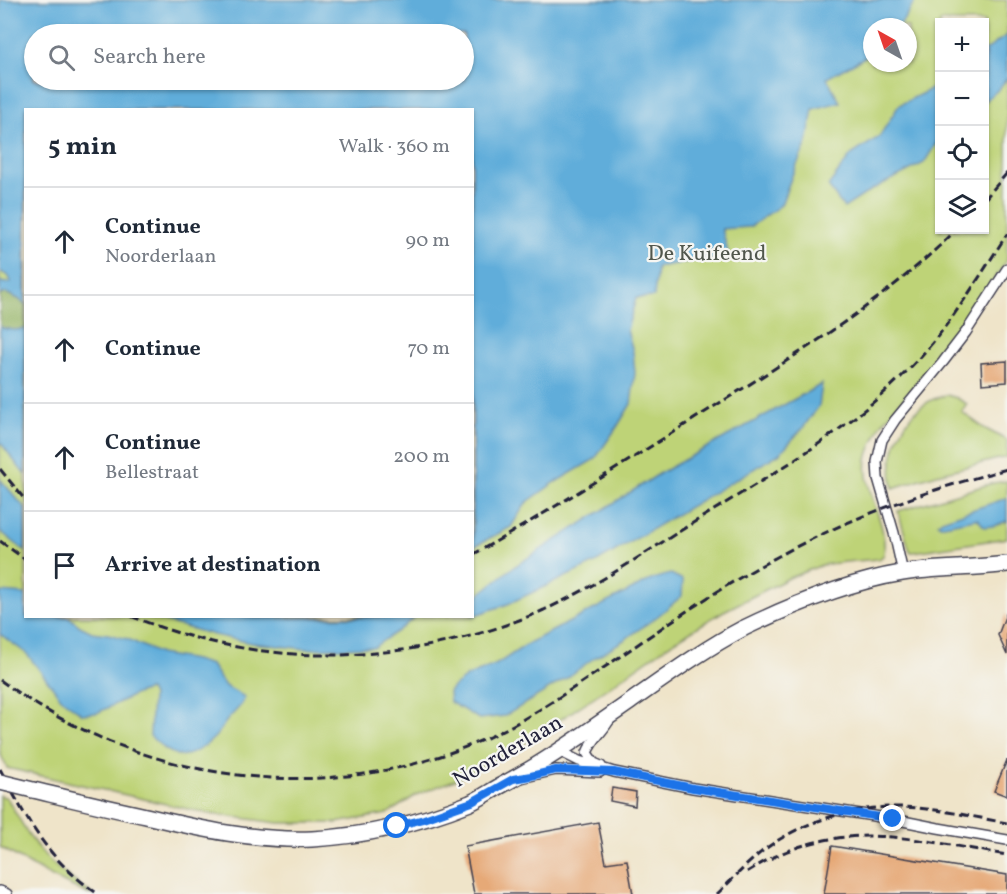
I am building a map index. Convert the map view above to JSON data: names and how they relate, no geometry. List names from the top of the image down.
{
  "streets": {
    "main road": ["Noorderlaan"]
  },
  "parks": ["De Kuifeend"],
  "north": "top left",
  "page": {
    "map_buttons": ["+", "−"],
    "search": "Search here",
    "heading": ["5 min", "Walk · 360 m"],
    "list": [
      ["Continue", "Noorderlaan", "90 m"],
      ["Continue", "70 m"],
      ["Continue", "Bellestraat", "200 m"],
      "Arrive at destination"
    ]
  }
}
